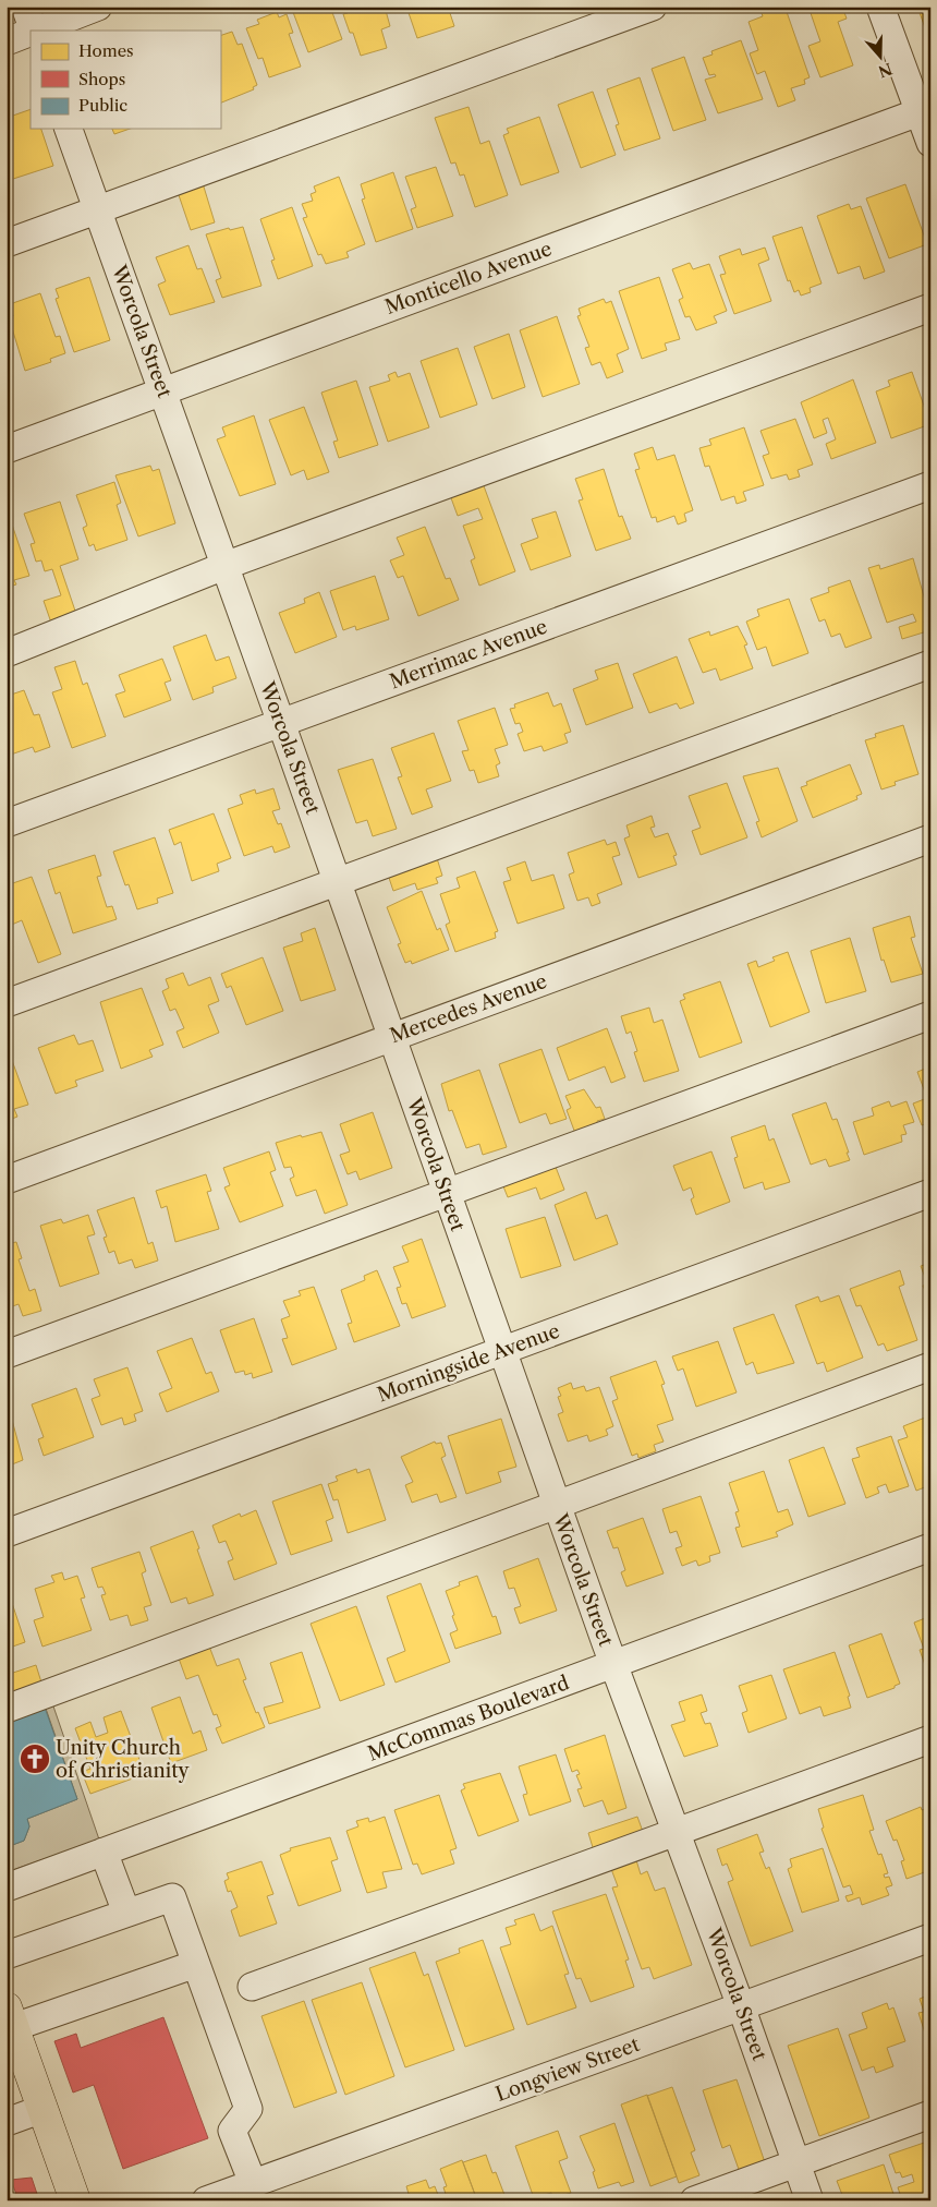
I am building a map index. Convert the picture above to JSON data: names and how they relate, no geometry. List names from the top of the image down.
{
  "streets": {
    "street": [
      "Monticello Avenue",
      "Worcola Street",
      "Merrimac Avenue",
      "Mercedes Avenue",
      "Morningside Avenue",
      "McCommas Boulevard",
      "Longview Street"
    ]
  },
  "crossings": [
    ["Monticello Avenue", "Worcola Street"],
    ["Worcola Street", "Merrimac Avenue"],
    ["Worcola Street", "Mercedes Avenue"],
    ["Worcola Street", "Morningside Avenue"],
    ["Worcola Street", "McCommas Boulevard"],
    ["Worcola Street", "Longview Street"]
  ],
  "places": {
    "church": ["Unity Church of Christianity"]
  },
  "legend": ["Homes", "Shops", "Public"],
  "north": "bottom"
}
